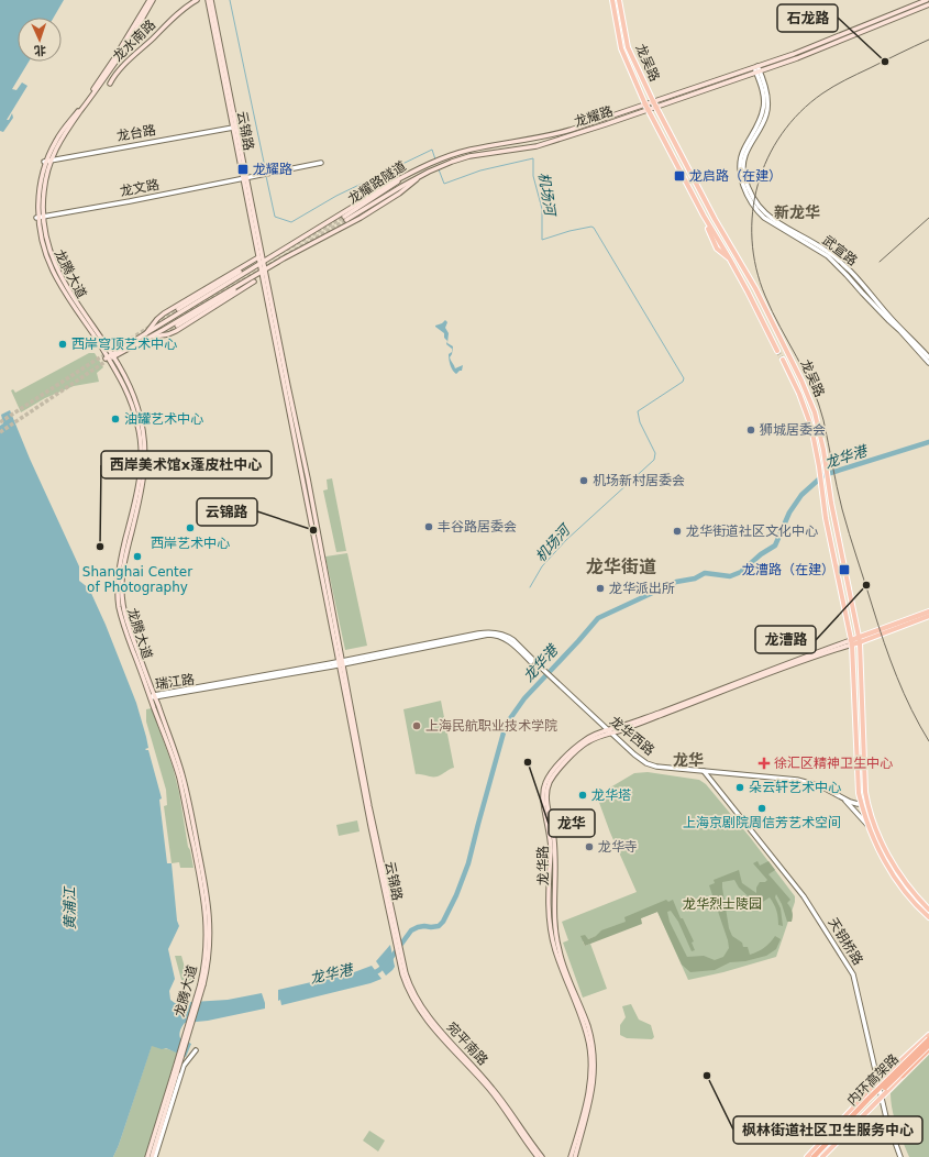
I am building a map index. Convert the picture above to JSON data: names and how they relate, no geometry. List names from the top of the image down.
{
  "streets": {
    "highway": ["内环高架路"],
    "main road": [
      "龙水南路",
      "龙吴路",
      "龙耀路",
      "云锦路",
      "龙耀路隧道",
      "龙腾大道",
      "龙华路",
      "宛平南路"
    ],
    "street": [
      "龙台路",
      "龙文路",
      "武宣路",
      "瑞江路",
      "龙华西路",
      "天钥桥路"
    ]
  },
  "crossings": [
    ["龙吴路", "龙耀路"],
    ["龙吴路", "龙华西路"],
    ["龙吴路", "龙华路"],
    ["龙耀路", "云锦路"],
    ["龙耀路", "龙耀路隧道"],
    ["龙耀路", "武宣路"],
    ["龙耀路", "龙腾大道"],
    ["云锦路", "龙台路"],
    ["云锦路", "龙文路"],
    ["云锦路", "瑞江路"],
    ["云锦路", "宛平南路"],
    ["龙台路", "龙腾大道"],
    ["龙文路", "龙腾大道"],
    ["龙腾大道", "瑞江路"],
    ["瑞江路", "龙华西路"],
    ["龙华西路", "龙华路"],
    ["龙华西路", "天钥桥路"]
  ],
  "districts": ["新龙华", "龙华街道", "龙华"],
  "water": ["机场河", "龙华港", "黄浦江"],
  "parks": ["龙华烈士陵园"],
  "places": {
    "other": [
      "石龙路",
      "西岸穹顶艺术中心",
      "油罐艺术中心",
      "狮城居委会",
      "机场新村居委会",
      "丰谷路居委会",
      "西岸艺术中心",
      "云锦路",
      "龙华街道社区文化中心",
      "西岸美术馆x蓬皮杜中心",
      "Shanghai Center of Photography",
      "龙漕路",
      "龙华派出所",
      "上海民航职业技术学院",
      "龙华",
      "朵云轩艺术中心",
      "龙华塔",
      "上海京剧院周信芳艺术空间",
      "龙华寺",
      "枫林街道社区卫生服务中心"
    ],
    "transit": ["龙耀路", "龙启路（在建）", "龙漕路（在建）"],
    "health": ["徐汇区精神卫生中心"]
  },
  "north": "bottom"
}
